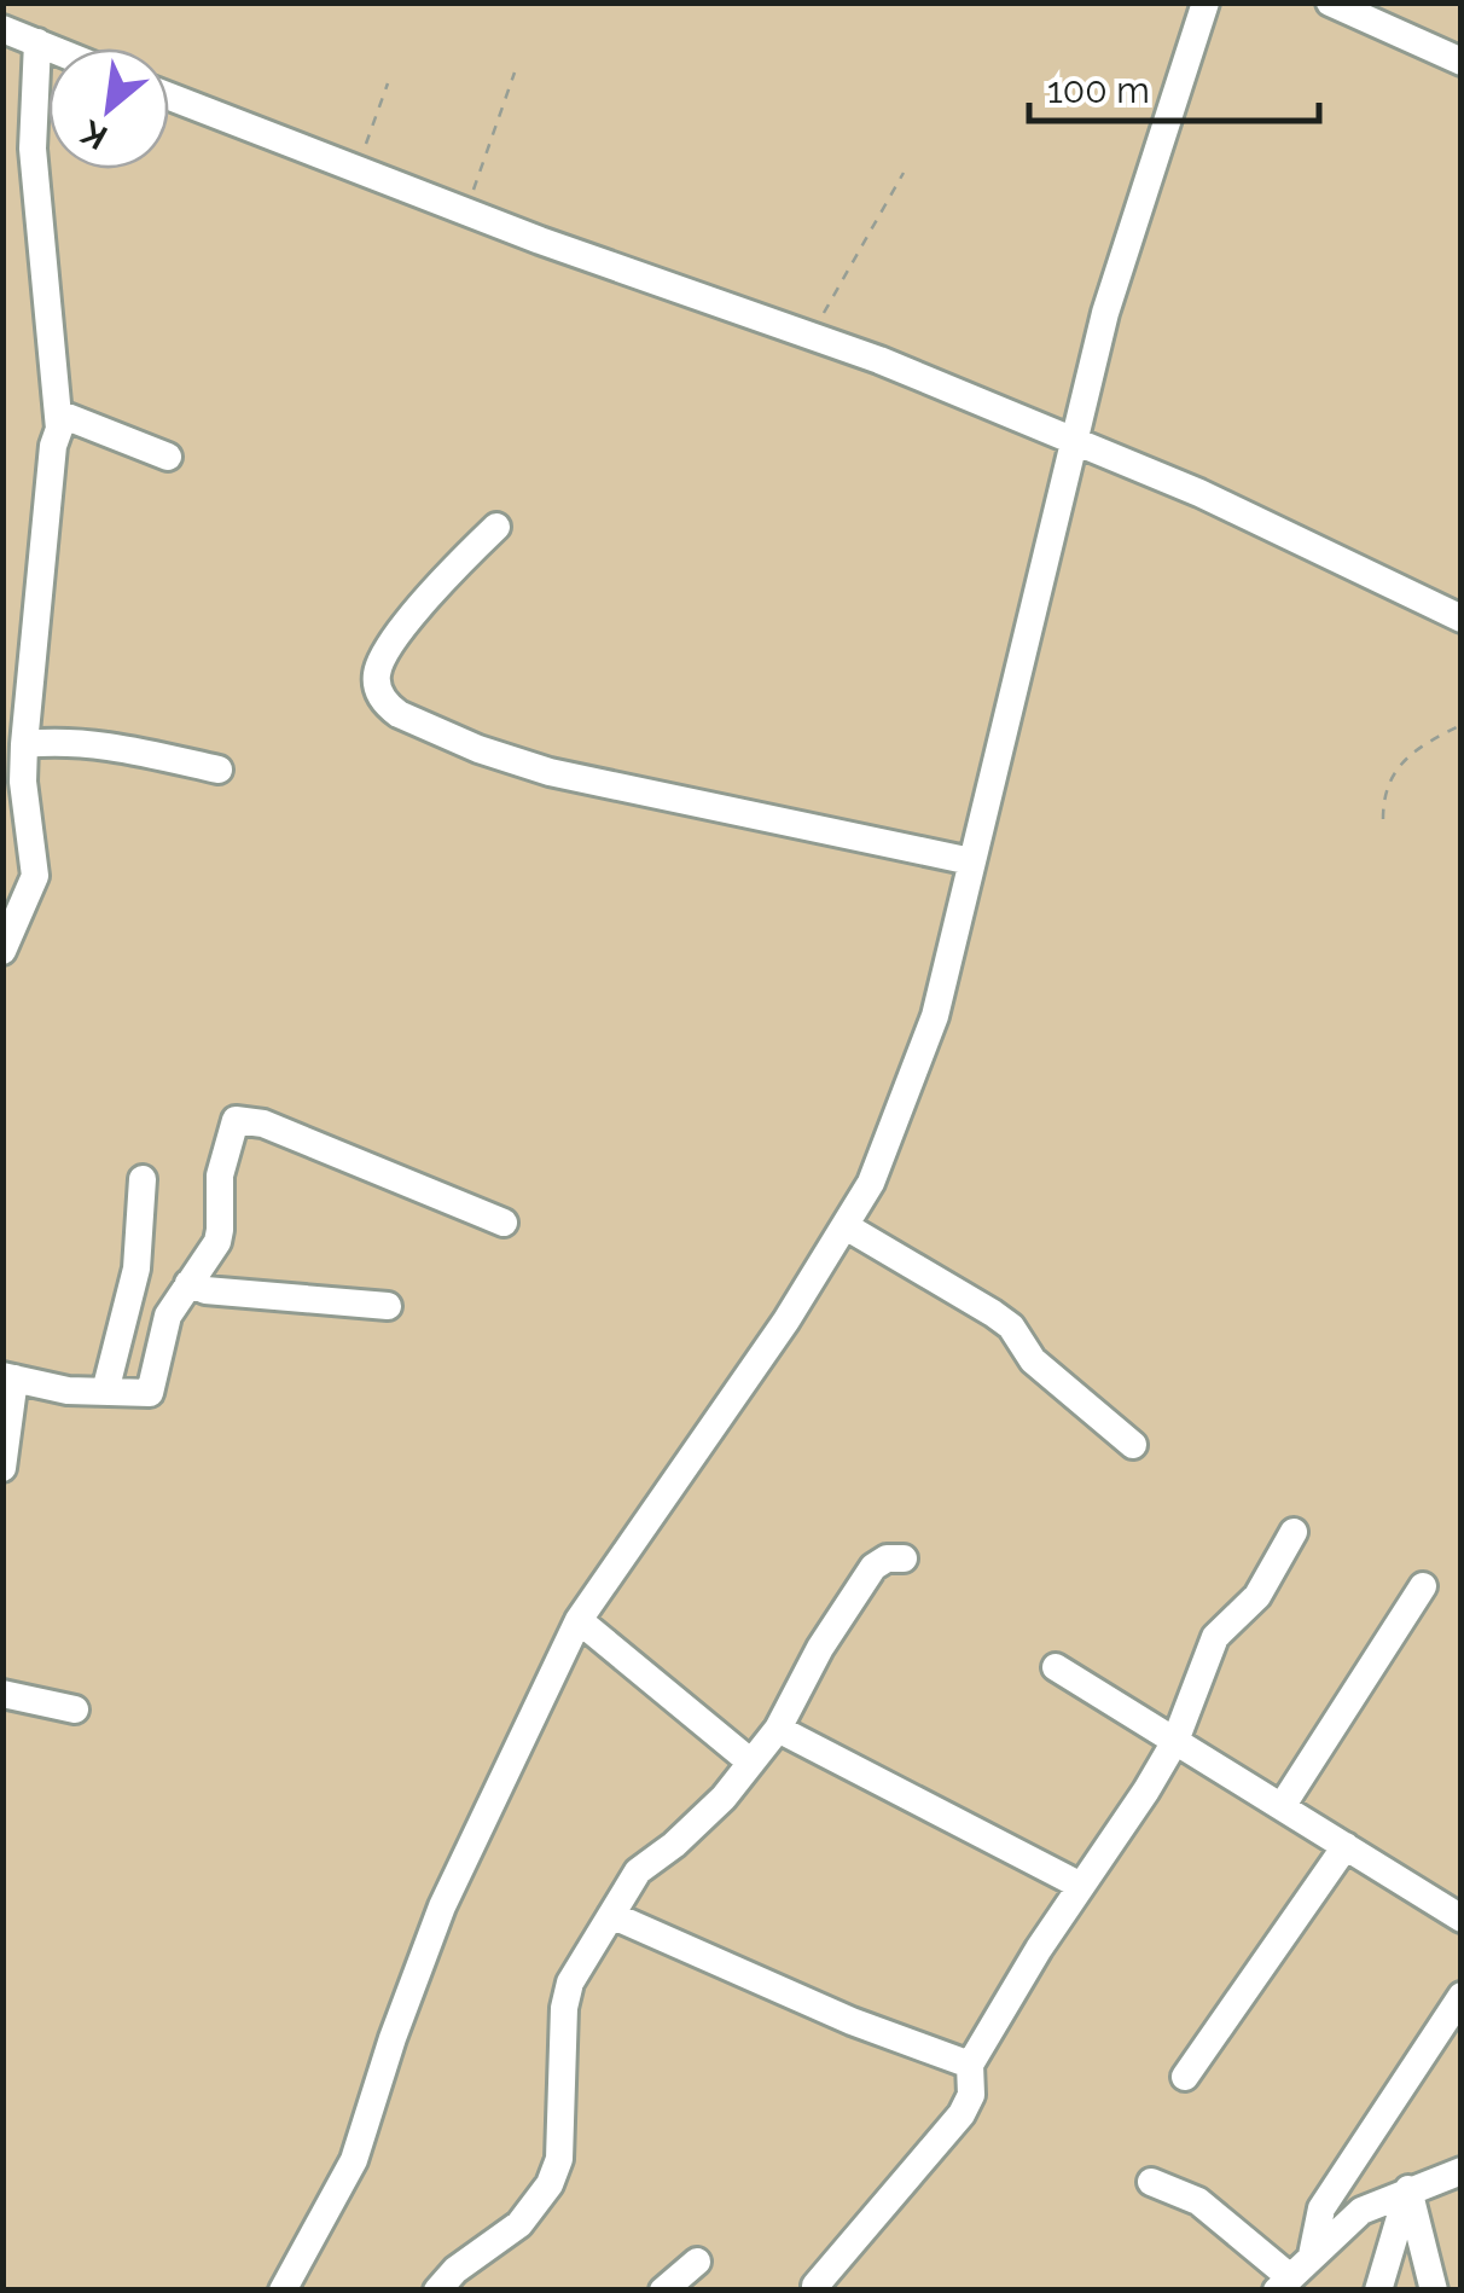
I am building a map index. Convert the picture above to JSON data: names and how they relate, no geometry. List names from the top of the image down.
{
  "scale_bar": "100 m",
  "north": "bottom left"
}
